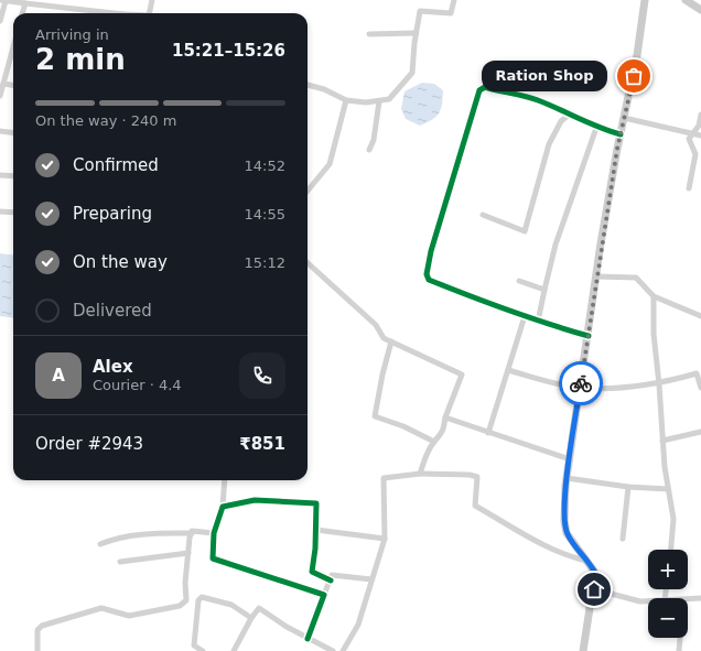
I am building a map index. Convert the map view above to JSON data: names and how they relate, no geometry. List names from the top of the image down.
{
  "places": ["Ration Shop"],
  "page": {
    "heading": ["2 min", "Arriving in", "15:21–15:26"],
    "panel": [
      "Alex",
      "Courier · 4.4",
      "Order #2943",
      "₹851"
    ],
    "bubble": "Ration Shop",
    "bar": "On the way · 240 m",
    "list": [
      ["Confirmed", "14:52"],
      ["Preparing", "14:55"],
      ["On the way", "15:12"],
      "Delivered"
    ],
    "round": "A",
    "map_buttons": ["+", "−"]
  }
}
